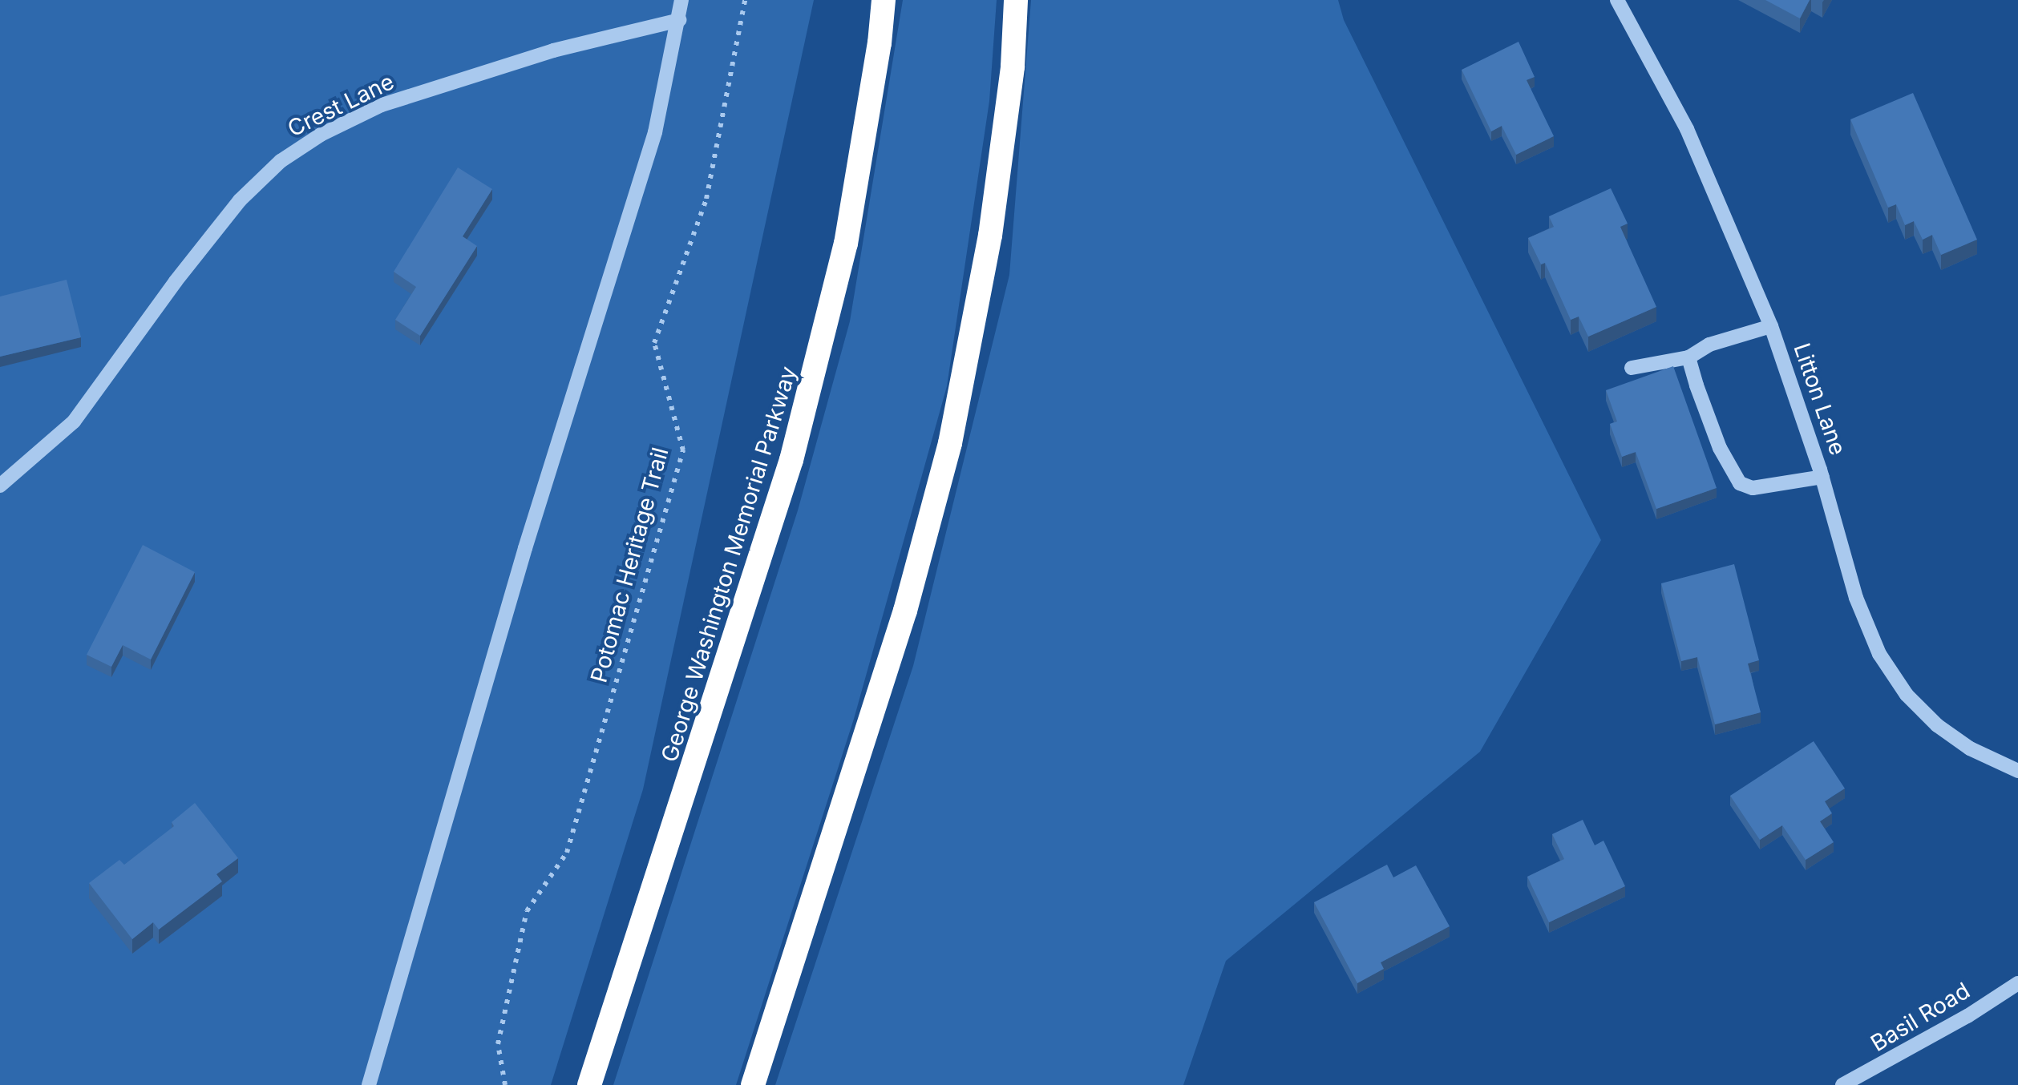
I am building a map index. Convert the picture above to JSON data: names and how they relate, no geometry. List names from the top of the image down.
{
  "streets": {
    "highway": ["George Washington Memorial Parkway"],
    "street": ["Crest Lane", "Litton Lane", "Basil Road"],
    "path": ["Potomac Heritage Trail"]
  }
}
